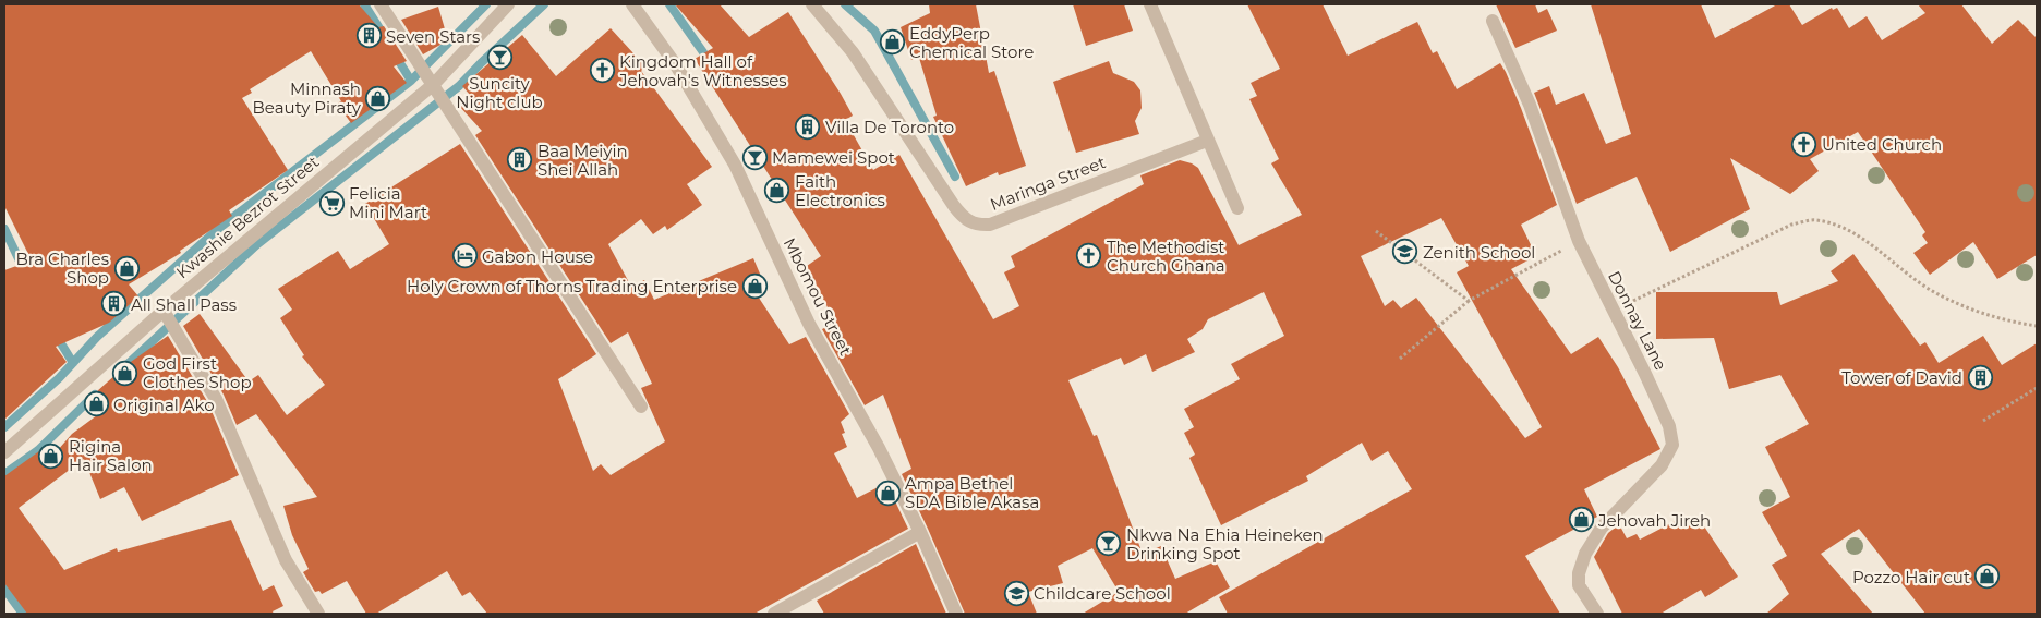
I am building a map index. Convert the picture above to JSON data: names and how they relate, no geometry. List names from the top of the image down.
{
  "streets": {
    "street": [
      "Maringa Street",
      "Kwashie Bezrot Street",
      "Mbomou Street",
      "Donnay Lane"
    ]
  },
  "places": {
    "building": [
      "Seven Stars",
      "Villa De Toronto",
      "Baa Meiyin Shei Allah",
      "All Shall Pass",
      "Tower of David"
    ],
    "shop": [
      "EddyPerp Chemical Store",
      "Minnash Beauty Piraty",
      "Faith Electronics",
      "Bra Charles Shop",
      "Holy Crown of Thorns Trading Enterprise",
      "God First Clothes Shop",
      "Original Ako",
      "Rigina Hair Salon",
      "Ampa Bethel SDA Bible Akasa",
      "Jehovah Jireh",
      "Pozzo Hair cut"
    ],
    "bar": ["Suncity Night club", "Mamewei Spot", "Nkwa Na Ehia Heineken Drinking Spot"],
    "church": ["Kingdom Hall of Jehovah's Witnesses", "United Church", "The Methodist Church Ghana"],
    "supermarket": ["Felicia Mini Mart"],
    "school or university": ["Zenith School", "Childcare School"],
    "hotel": ["Gabon House"]
  }
}
